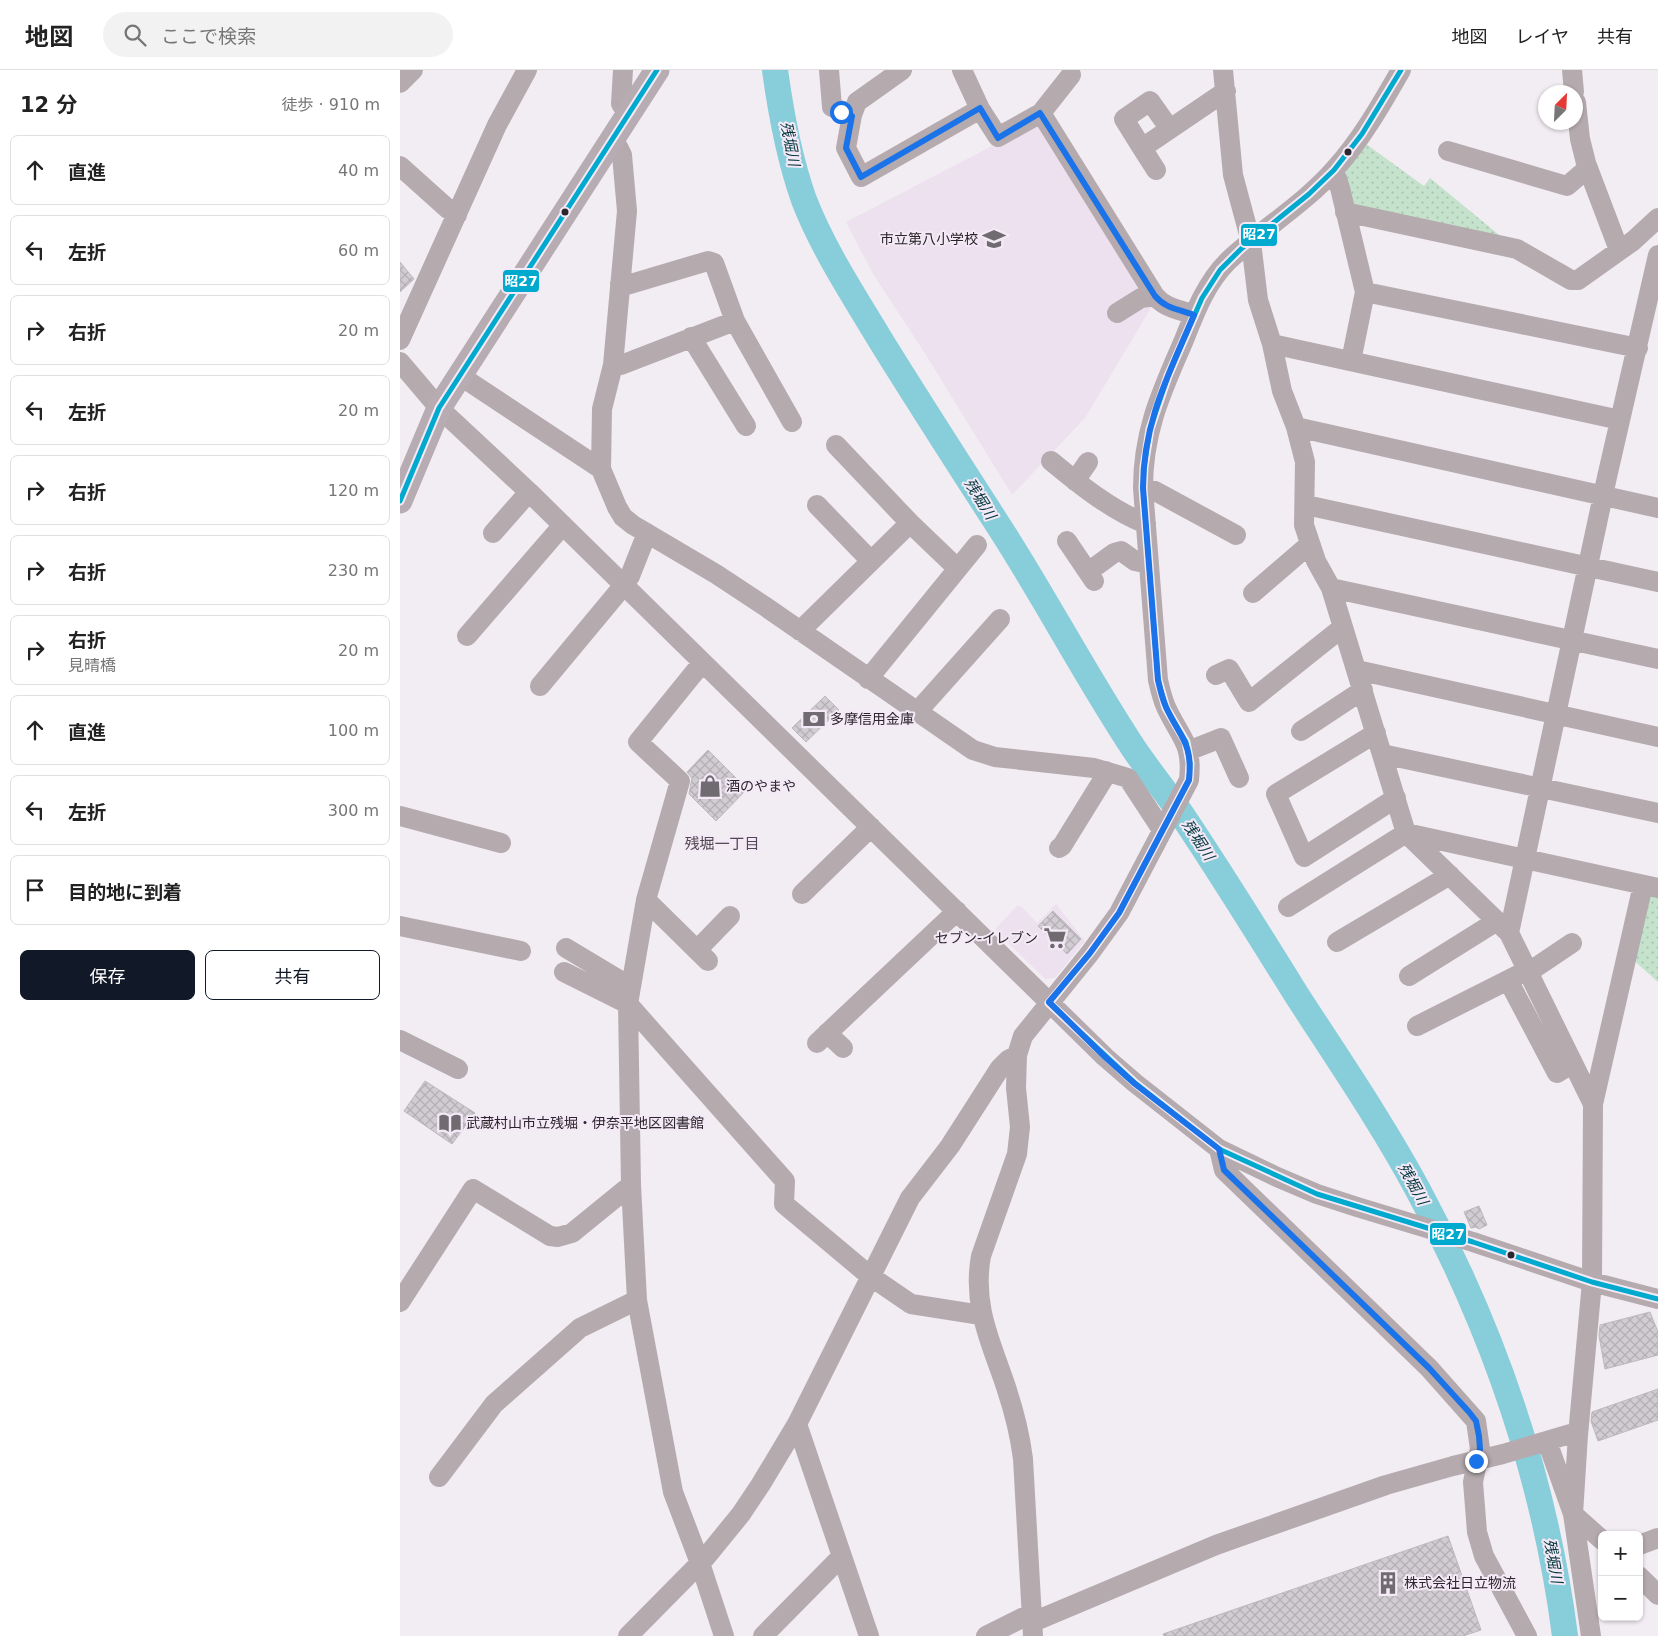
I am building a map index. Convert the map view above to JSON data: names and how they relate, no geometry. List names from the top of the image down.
{
  "districts": ["残堀一丁目"],
  "water": ["残堀川"],
  "places": {
    "school or university": ["市立第八小学校"],
    "bank": ["多摩信用金庫"],
    "shop": ["酒のやまや"],
    "supermarket": ["セブン-イレブン"],
    "library": ["武蔵村山市立残堀・伊奈平地区図書館"],
    "building": ["株式会社日立物流"]
  },
  "lines": ["transit line 昭27"],
  "north": "top right",
  "page": {
    "header": "地図",
    "search": "ここで検索",
    "nav": ["地図", "レイヤ", "共有"],
    "heading": ["12 分", "徒歩 · 910 m"],
    "list": [
      ["直進", "40 m"],
      ["左折", "60 m"],
      ["右折", "20 m"],
      ["左折", "20 m"],
      ["右折", "120 m"],
      ["右折", "230 m"],
      ["右折", "見晴橋", "20 m"],
      ["直進", "100 m"],
      ["左折", "300 m"],
      "目的地に到着"
    ],
    "buttons": ["保存", "共有"],
    "map_buttons": ["+", "−"]
  }
}
